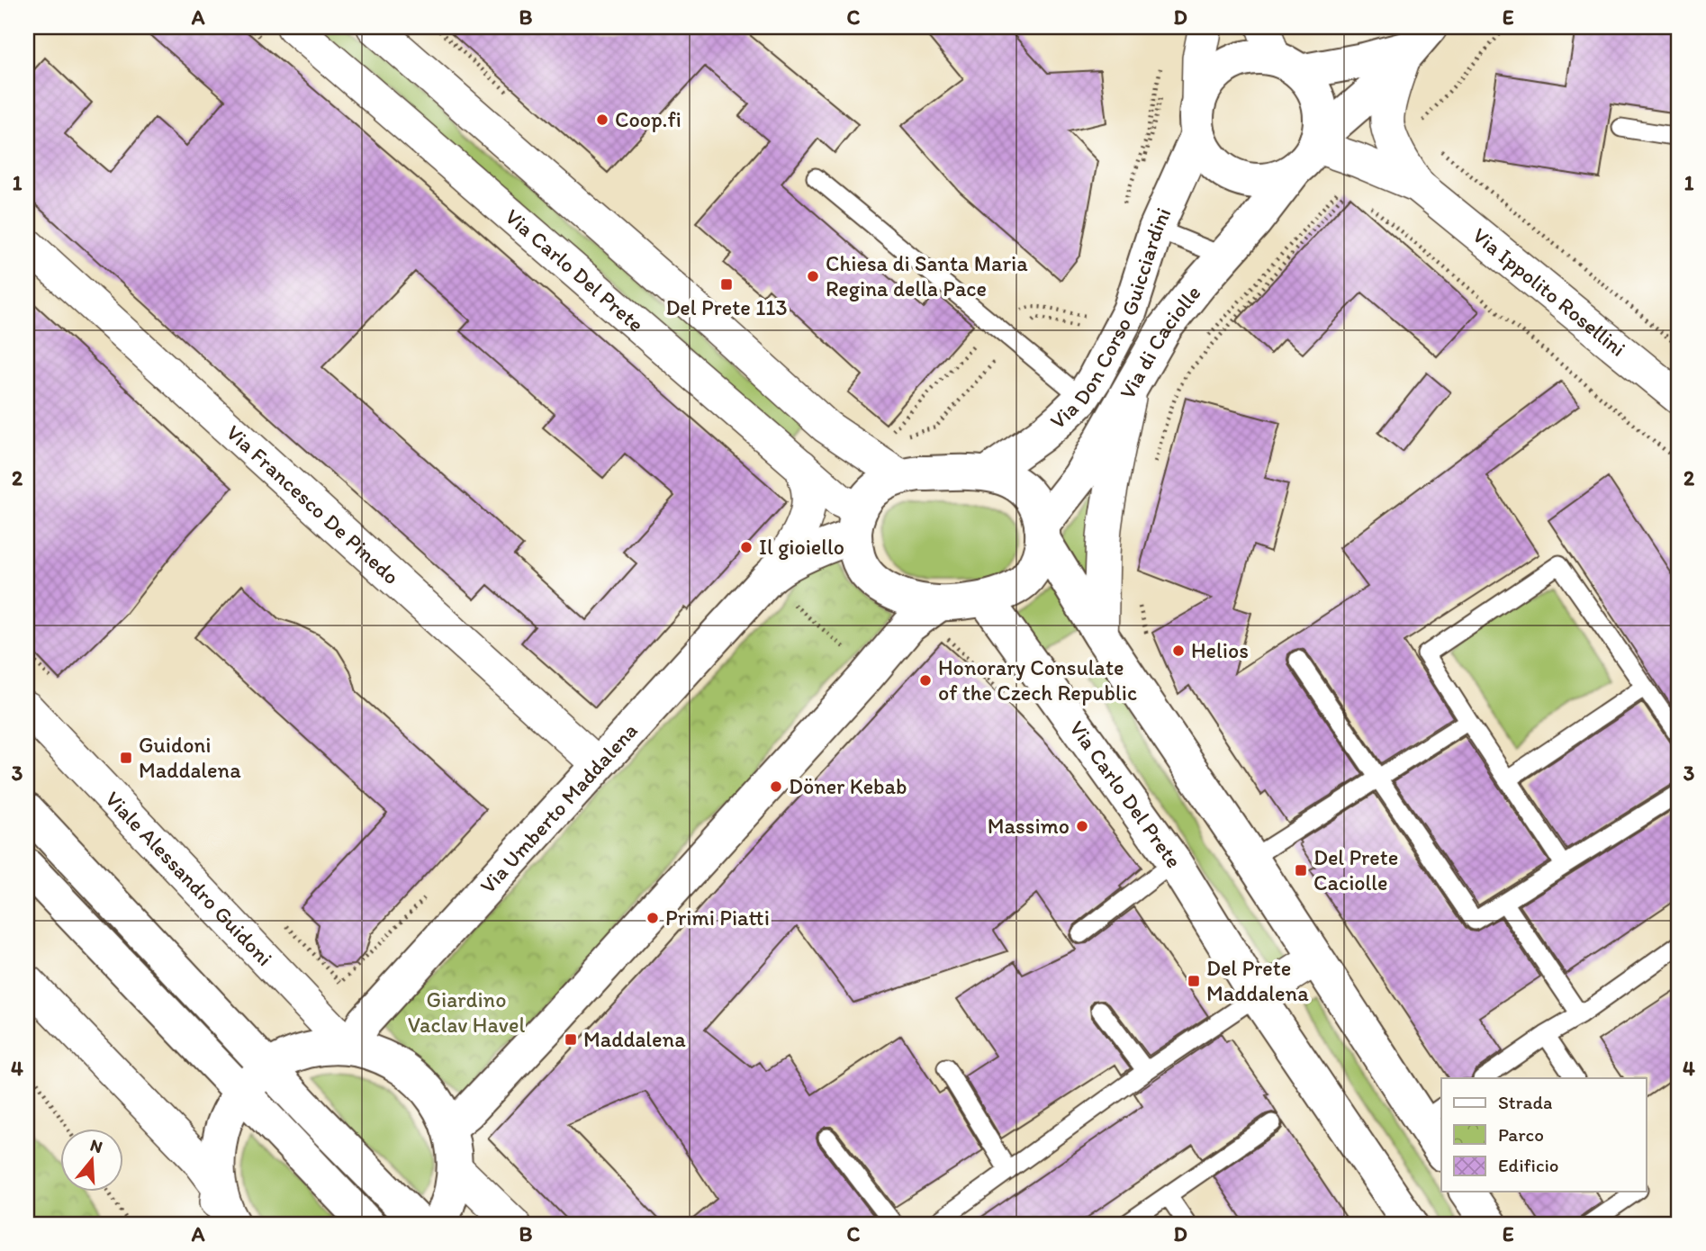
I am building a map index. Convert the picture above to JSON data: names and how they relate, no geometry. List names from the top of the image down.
{
  "streets": {
    "main road": [
      "Via Carlo Del Prete",
      "Via Don Corso Guicciardini",
      "Via di Caciolle",
      "Via Umberto Maddalena"
    ],
    "street": ["Via Ippolito Rosellini", "Via Francesco De Pinedo", "Viale Alessandro Guidoni"]
  },
  "crossings": [
    ["Via Carlo Del Prete", "Via Don Corso Guicciardini"],
    ["Via Carlo Del Prete", "Via di Caciolle"],
    ["Via Carlo Del Prete", "Via Umberto Maddalena"],
    ["Via Ippolito Rosellini", "Via Don Corso Guicciardini"],
    ["Via Ippolito Rosellini", "Via di Caciolle"],
    ["Via Don Corso Guicciardini", "Via di Caciolle"],
    ["Via Don Corso Guicciardini", "Via Umberto Maddalena"],
    ["Via di Caciolle", "Via Umberto Maddalena"],
    ["Via Francesco De Pinedo", "Via Umberto Maddalena"],
    ["Via Umberto Maddalena", "Viale Alessandro Guidoni"]
  ],
  "parks": ["Giardino Vaclav Havel"],
  "places": {
    "other": [
      "Coop.fi",
      "Chiesa di Santa Maria Regina della Pace",
      "Il gioiello",
      "Helios",
      "Honorary Consulate of the Czech Republic",
      "Döner Kebab",
      "Massimo",
      "Primi Piatti"
    ],
    "transit": [
      "Del Prete 113",
      "Guidoni Maddalena",
      "Del Prete Caciolle",
      "Del Prete Maddalena",
      "Maddalena"
    ]
  },
  "legend": ["Strada", "Parco", "Edificio"],
  "north": "top",
  "grid": {
    "columns": [
      "A",
      "B",
      "C",
      "D",
      "E"
    ],
    "rows": [
      "1",
      "2",
      "3",
      "4"
    ]
  }
}
